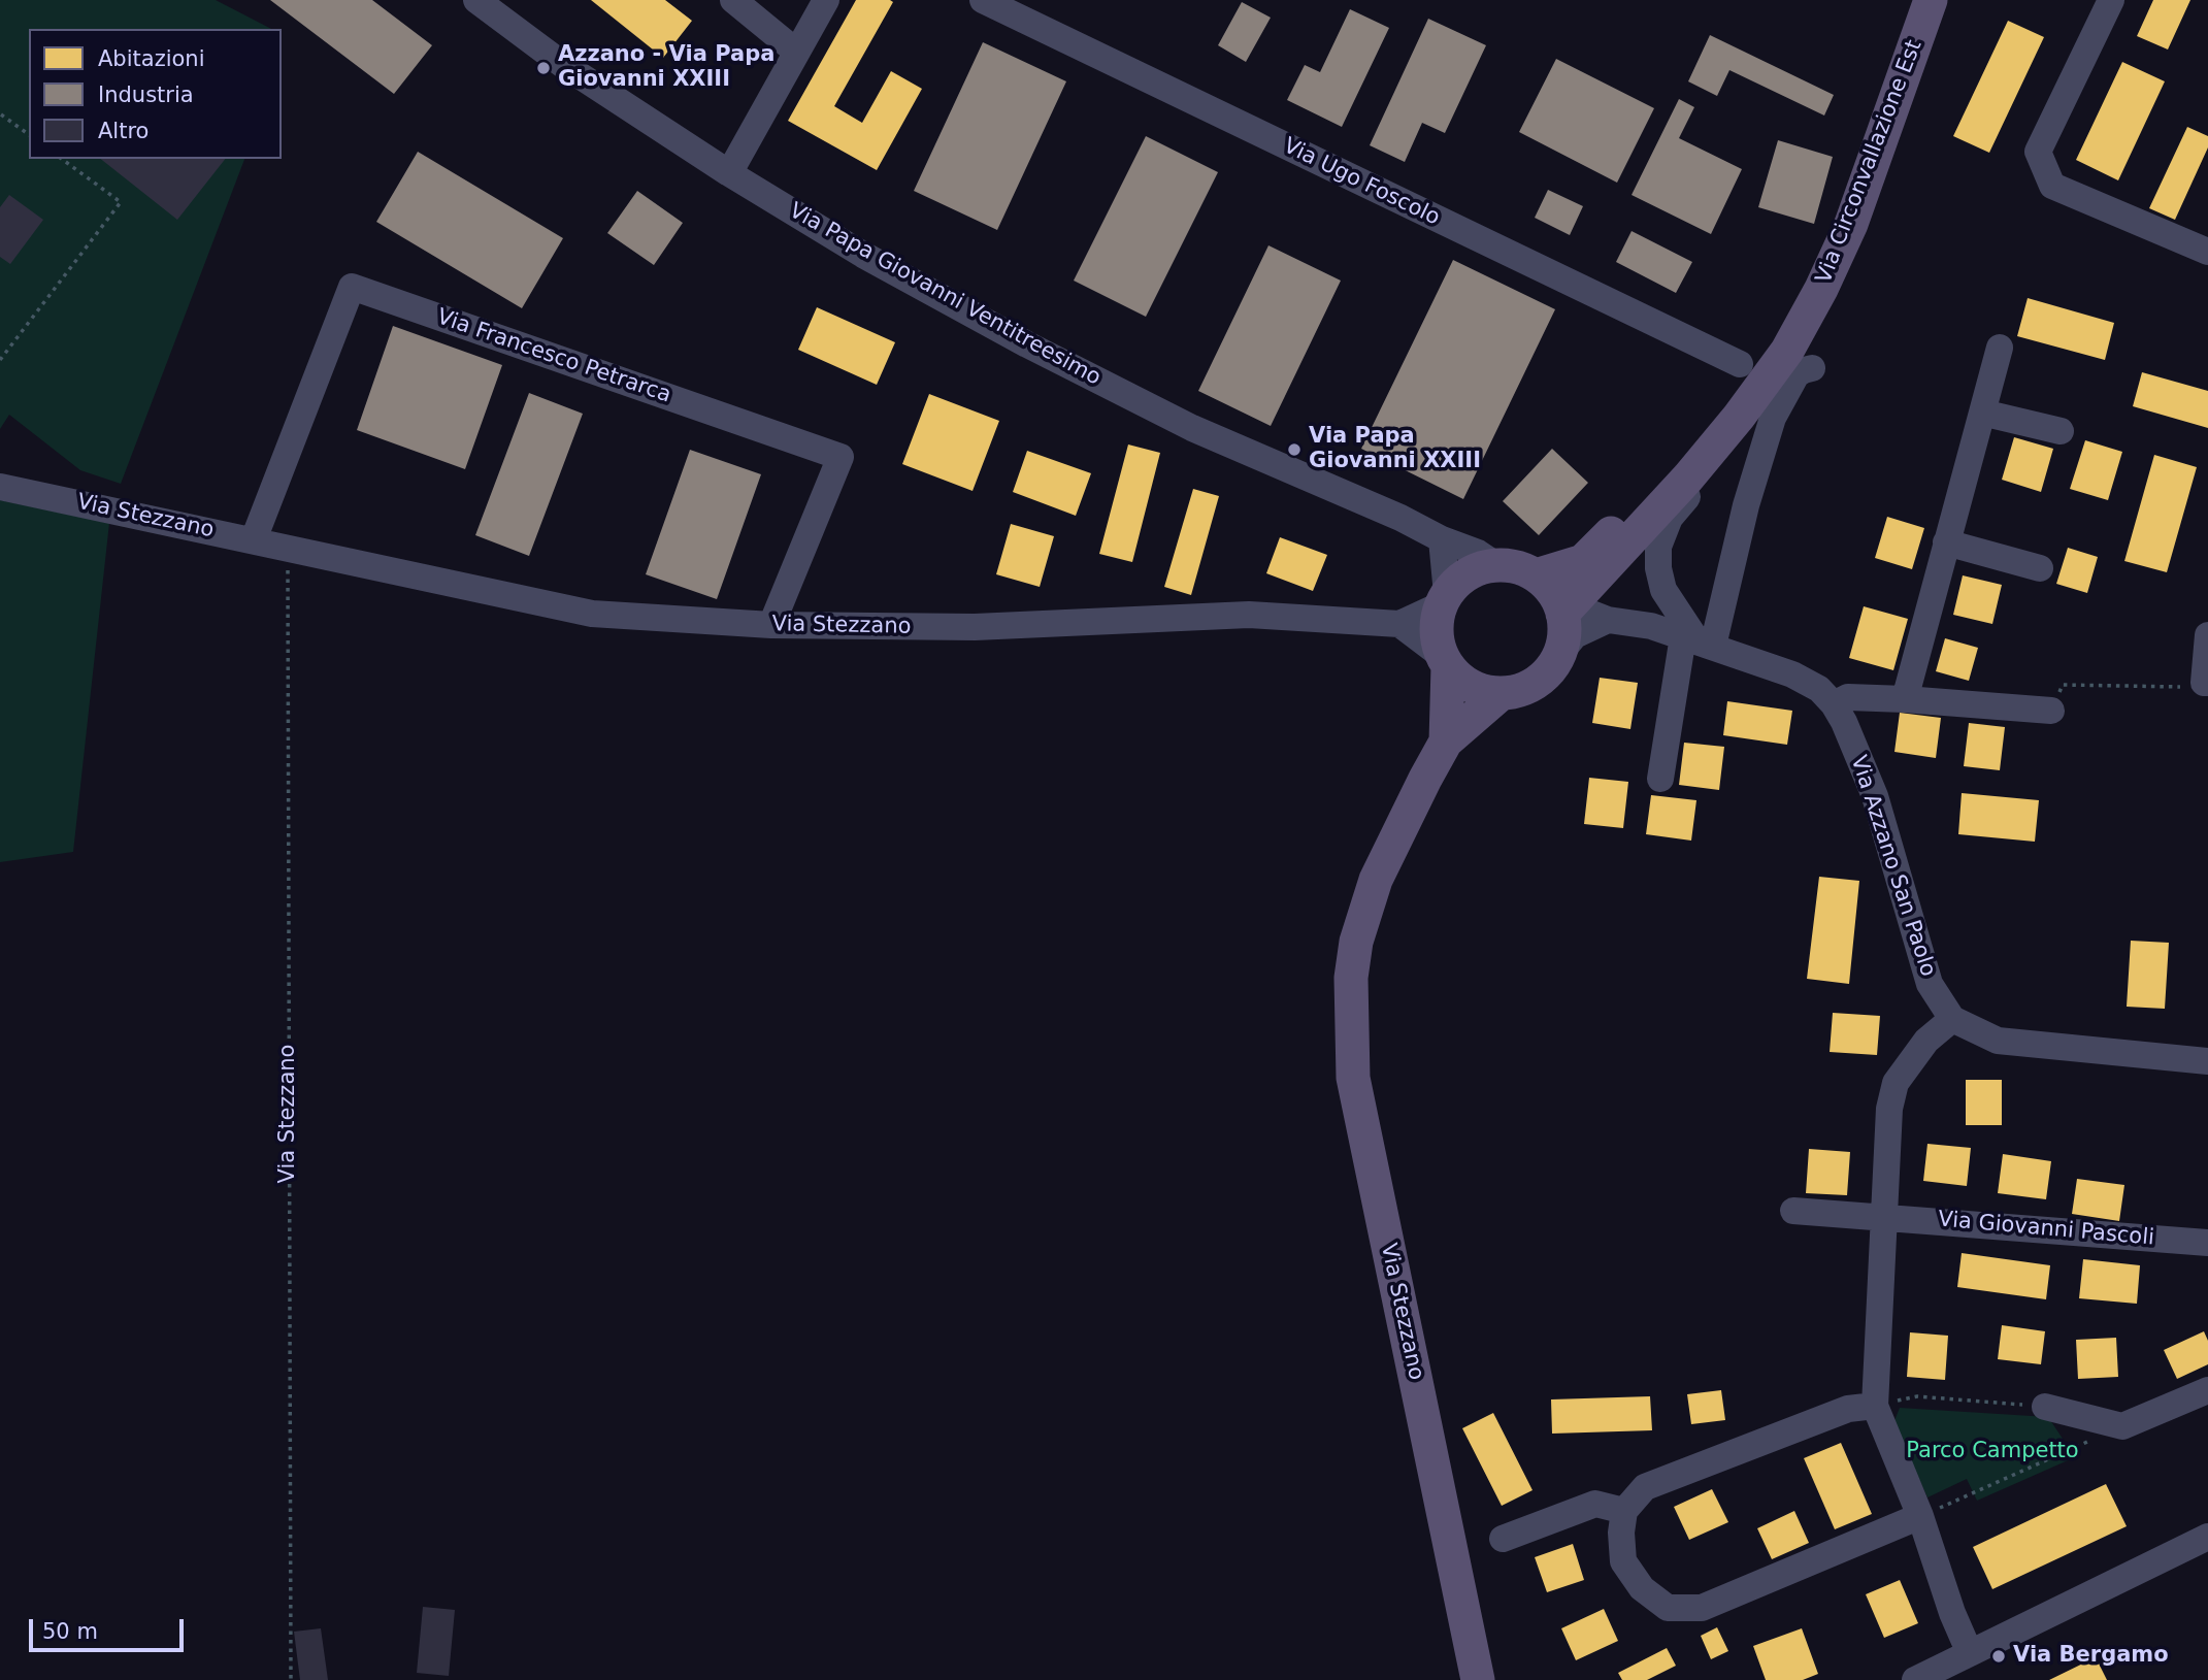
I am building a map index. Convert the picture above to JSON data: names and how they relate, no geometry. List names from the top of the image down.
{
  "streets": {
    "main road": ["Via Circonvallazione Est", "Via Stezzano"],
    "street": [
      "Via Ugo Foscolo",
      "Via Papa Giovanni Ventitreesimo",
      "Via Francesco Petrarca",
      "Via Azzano San Paolo",
      "Via Giovanni Pascoli"
    ]
  },
  "crossings": [
    ["Via Circonvallazione Est", "Via Ugo Foscolo"],
    ["Via Circonvallazione Est", "Via Papa Giovanni Ventitreesimo"],
    ["Via Circonvallazione Est", "Via Stezzano"],
    ["Via Circonvallazione Est", "Via Azzano San Paolo"],
    ["Via Papa Giovanni Ventitreesimo", "Via Stezzano"],
    ["Via Papa Giovanni Ventitreesimo", "Via Azzano San Paolo"],
    ["Via Francesco Petrarca", "Via Stezzano"],
    ["Via Stezzano", "Via Azzano San Paolo"]
  ],
  "parks": ["Parco Campetto"],
  "places": ["Azzano - Via Papa Giovanni XXIII", "Via Papa Giovanni XXIII", "Via Bergamo"],
  "legend": ["Abitazioni", "Industria", "Altro"],
  "scale_bar": "50 m"
}
